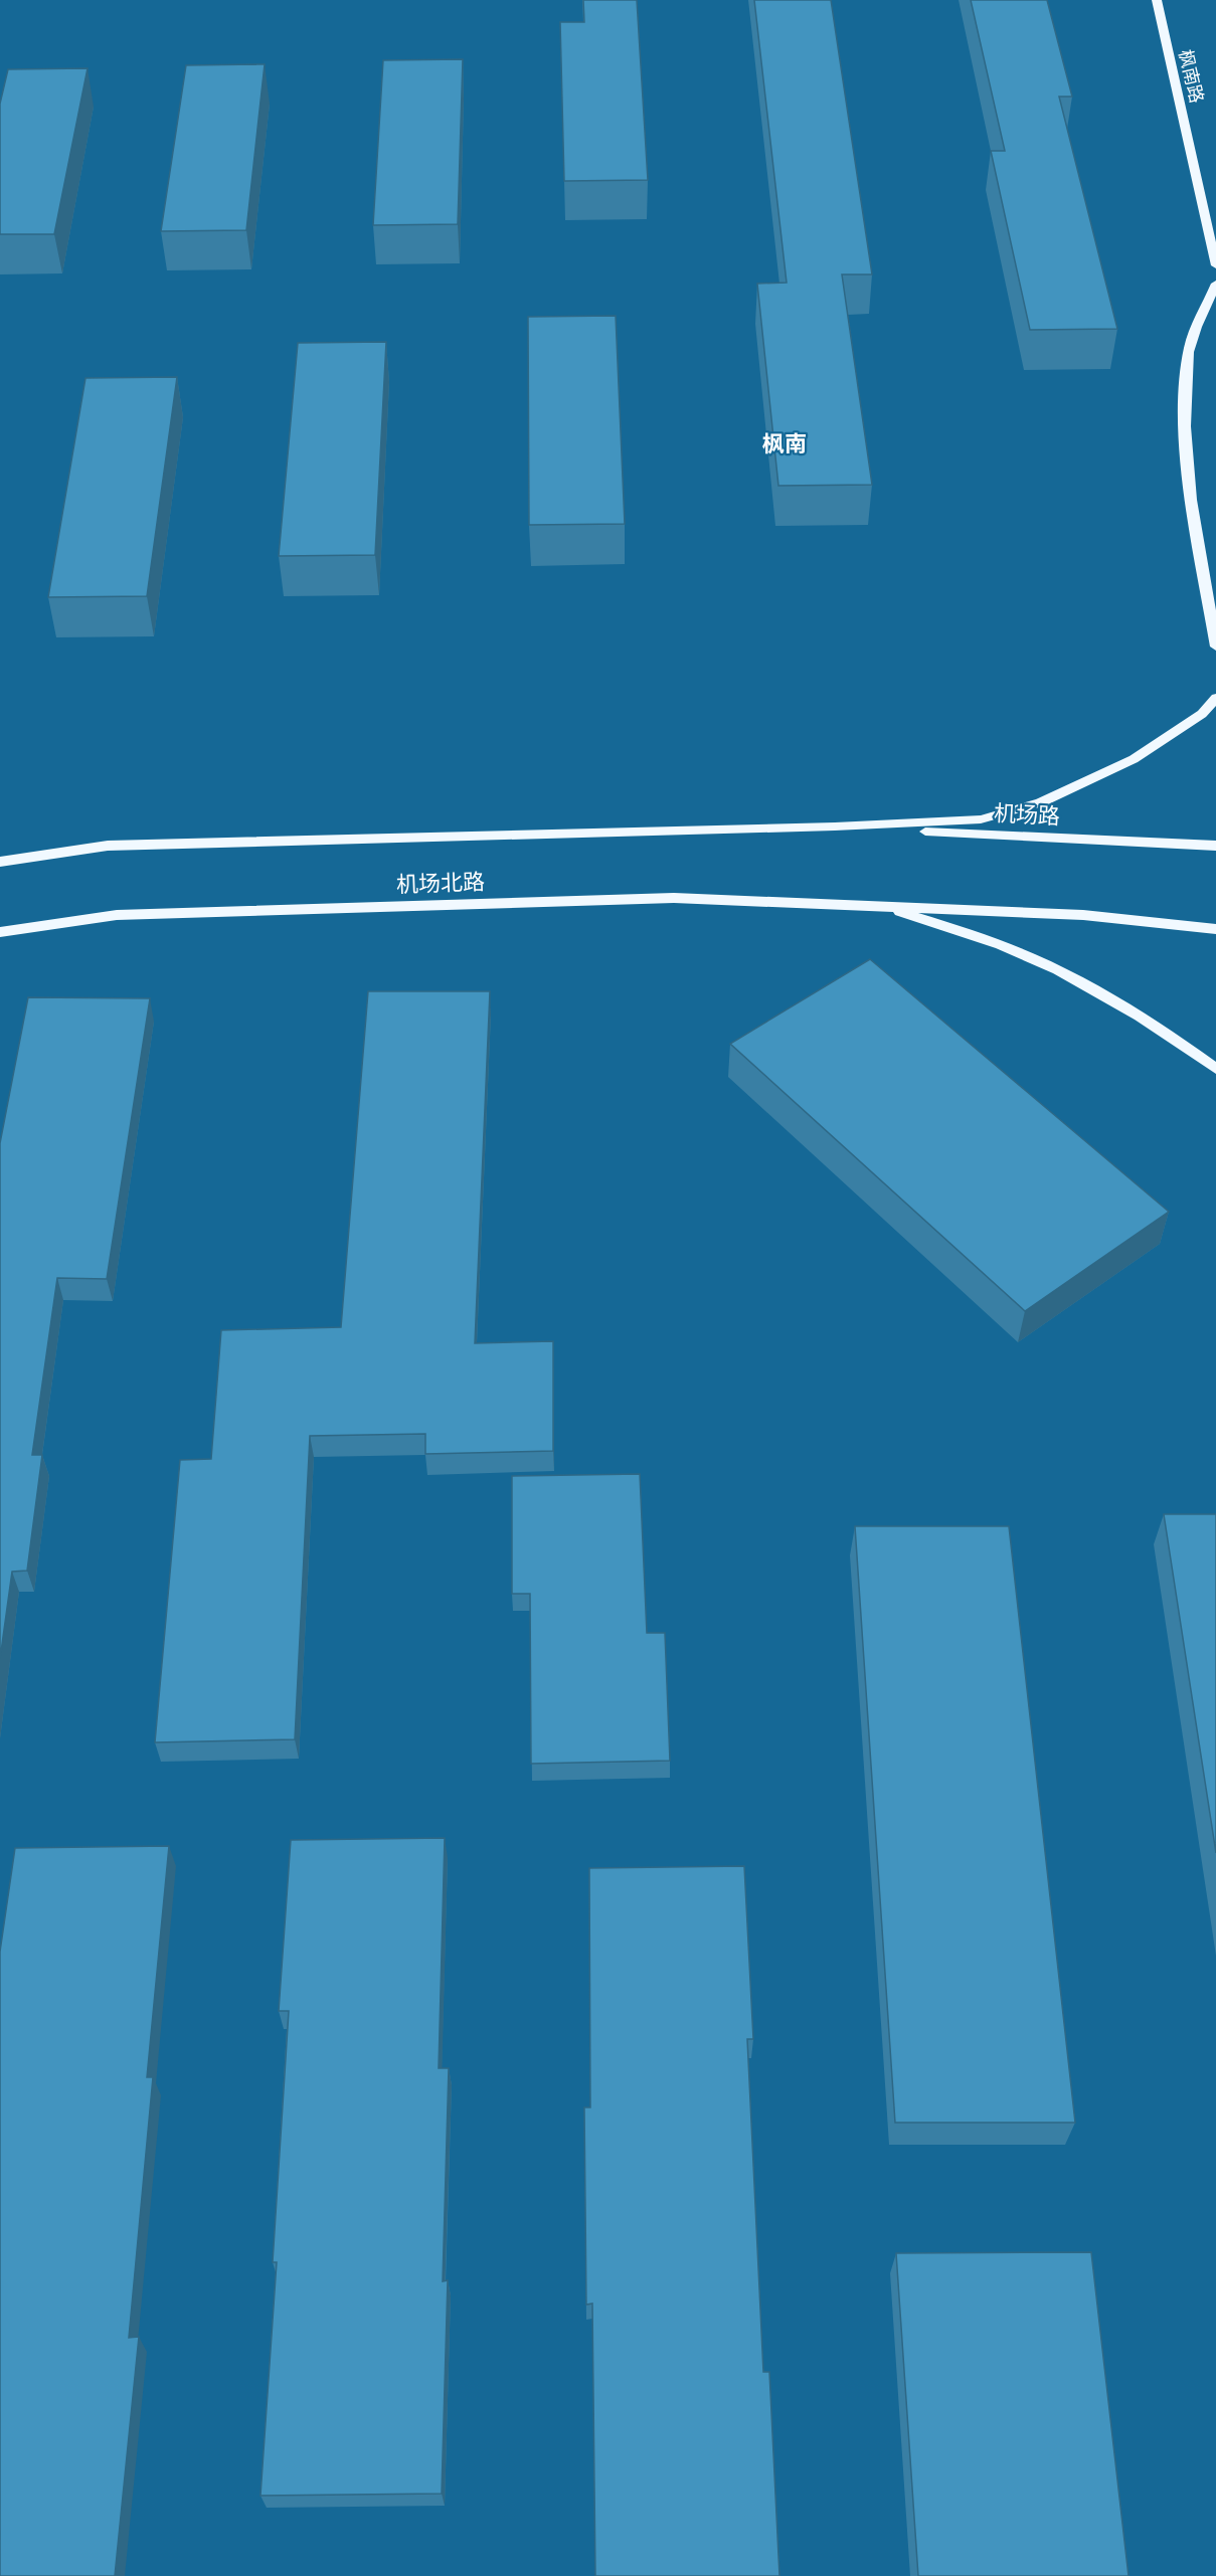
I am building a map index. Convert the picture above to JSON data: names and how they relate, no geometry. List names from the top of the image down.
{
  "streets": {
    "main road": ["枫南路", "机场路", "机场北路"]
  },
  "crossings": [
    ["机场路", "机场北路"]
  ],
  "districts": ["枫南"]
}
